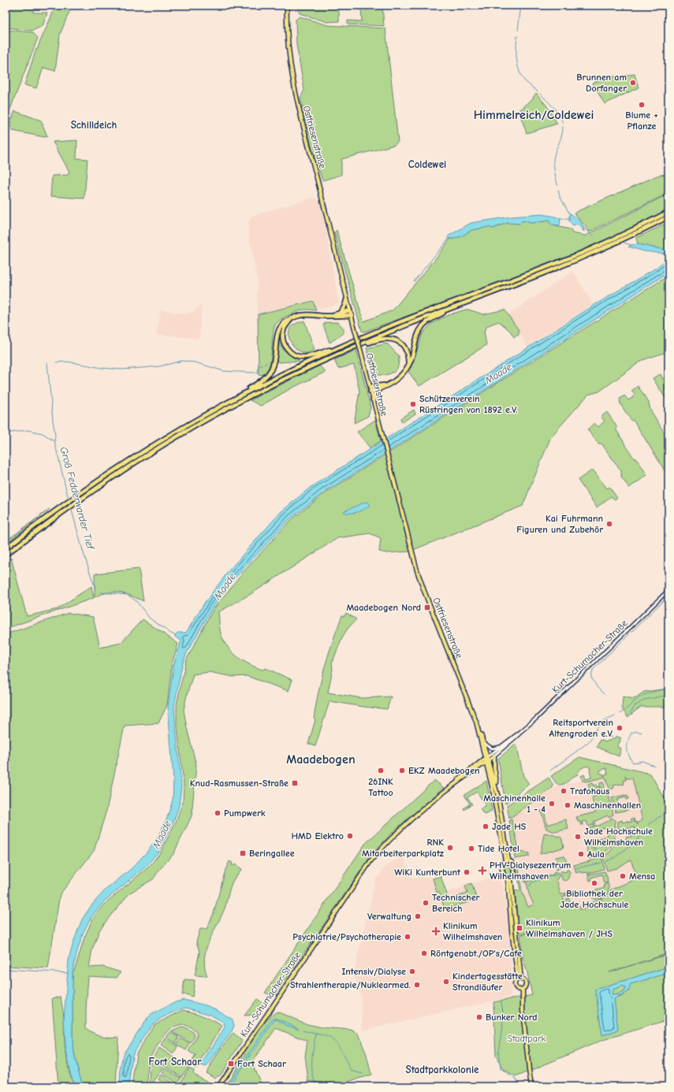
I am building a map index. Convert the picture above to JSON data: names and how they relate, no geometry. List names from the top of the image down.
{
  "streets": {
    "main road": ["Ostfriesenstraße", "Kurt-Schumacher-Straße"]
  },
  "crossings": [
    ["Ostfriesenstraße", "Kurt-Schumacher-Straße"]
  ],
  "districts": [
    "Himmelreich/Coldewei",
    "Schilldeich",
    "Coldewei",
    "Maadebogen",
    "Fort Schaar",
    "Stadtparkkolonie"
  ],
  "water": ["Maade", "Groß Fedderwarder Tief"],
  "parks": ["Stadtpark"],
  "places": {
    "other": [
      "Brunnen am Dorfanger",
      "Blume + Pflanze",
      "Schützenverein Rüstringen von 1892 e.V.",
      "Kai Fuhrmann Figuren und Zubehör",
      "Reitsportverein Altengroden e.V.",
      "26INK Tattoo",
      "EKZ Maadebogen",
      "Trafohaus",
      "Maschinenhalle 1 - 4",
      "Maschinenhallen",
      "Pumpwerk",
      "Jade HS",
      "HMD Elektro",
      "Jade Hochschule Wilhelmshaven",
      "RNK Mitarbeiterparkplatz",
      "Tide Hotel",
      "Aula",
      "WiKi Kunterbunt",
      "Mensa",
      "Bibliothek der Jade Hochschule",
      "Technischer Bereich",
      "Verwaltung",
      "Psychiatrie/Psychotherapie",
      "Röntgenabt./OP's/Cafe",
      "Intensiv/Dialyse",
      "Kindertagesstätte Strandläufer",
      "Strahlentherapie/Nuklearmed.",
      "Bunker Nord"
    ],
    "transit": [
      "Maadebogen Nord",
      "Knud-Rasmussen-Straße",
      "Beringallee",
      "Klinikum Wilhelmshaven / JHS",
      "Fort Schaar"
    ],
    "health": ["PHV-Dialysezentrum Wilhelmshaven", "Klinikum Wilhelmshaven"]
  }
}
